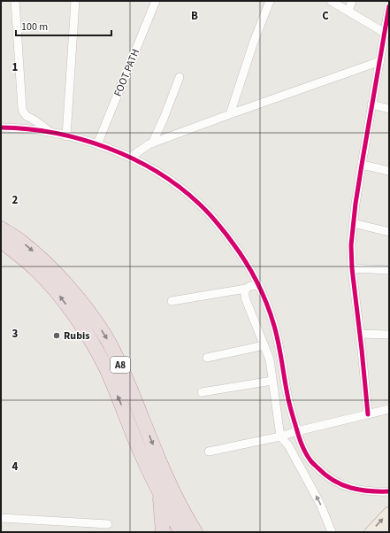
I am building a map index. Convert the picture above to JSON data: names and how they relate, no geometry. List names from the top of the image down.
{
  "streets": {
    "highway": ["A8"],
    "street": ["FOOT PATH"]
  },
  "places": ["Rubis"],
  "scale_bar": "100 m",
  "grid": {
    "columns": ["B", "C"],
    "rows": [
      "1",
      "2",
      "3",
      "4"
    ]
  }
}
